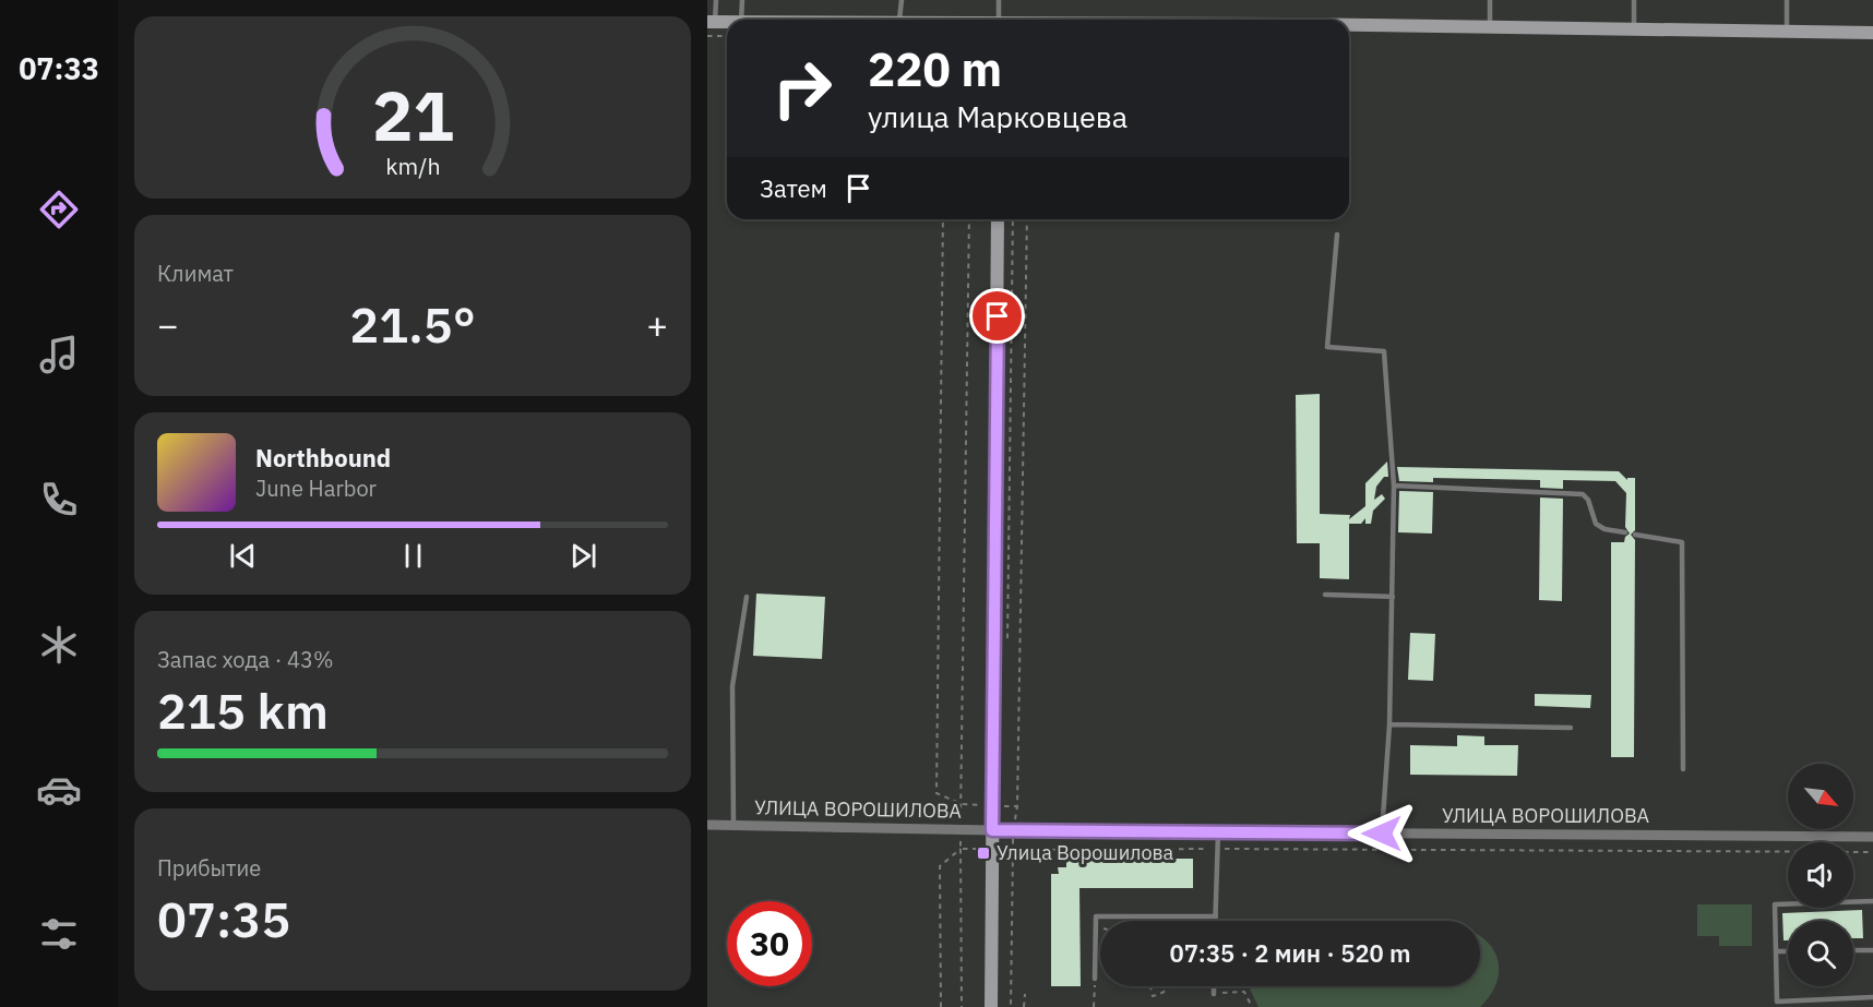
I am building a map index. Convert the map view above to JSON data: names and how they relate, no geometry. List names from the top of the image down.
{
  "streets": {
    "street": ["УЛИЦА ВОРОШИЛОВА"]
  },
  "places": {
    "transit": ["Улица Ворошилова"]
  },
  "north": "bottom right",
  "page": {
    "tabs": "07:33",
    "turn": ["220 m", "улица Марковцева"],
    "then": "Затем",
    "tile": [
      "Климат",
      ["Запас хода · 43%", "215 km"],
      ["Прибытие", "07:35"]
    ],
    "heat": ["−", "21.5°", "+"],
    "song": ["Northbound", "June Harbor"],
    "limit": "30",
    "trip": "07:35 · 2 мин · 520 m",
    "gauge": ["21", "km/h"]
  }
}
